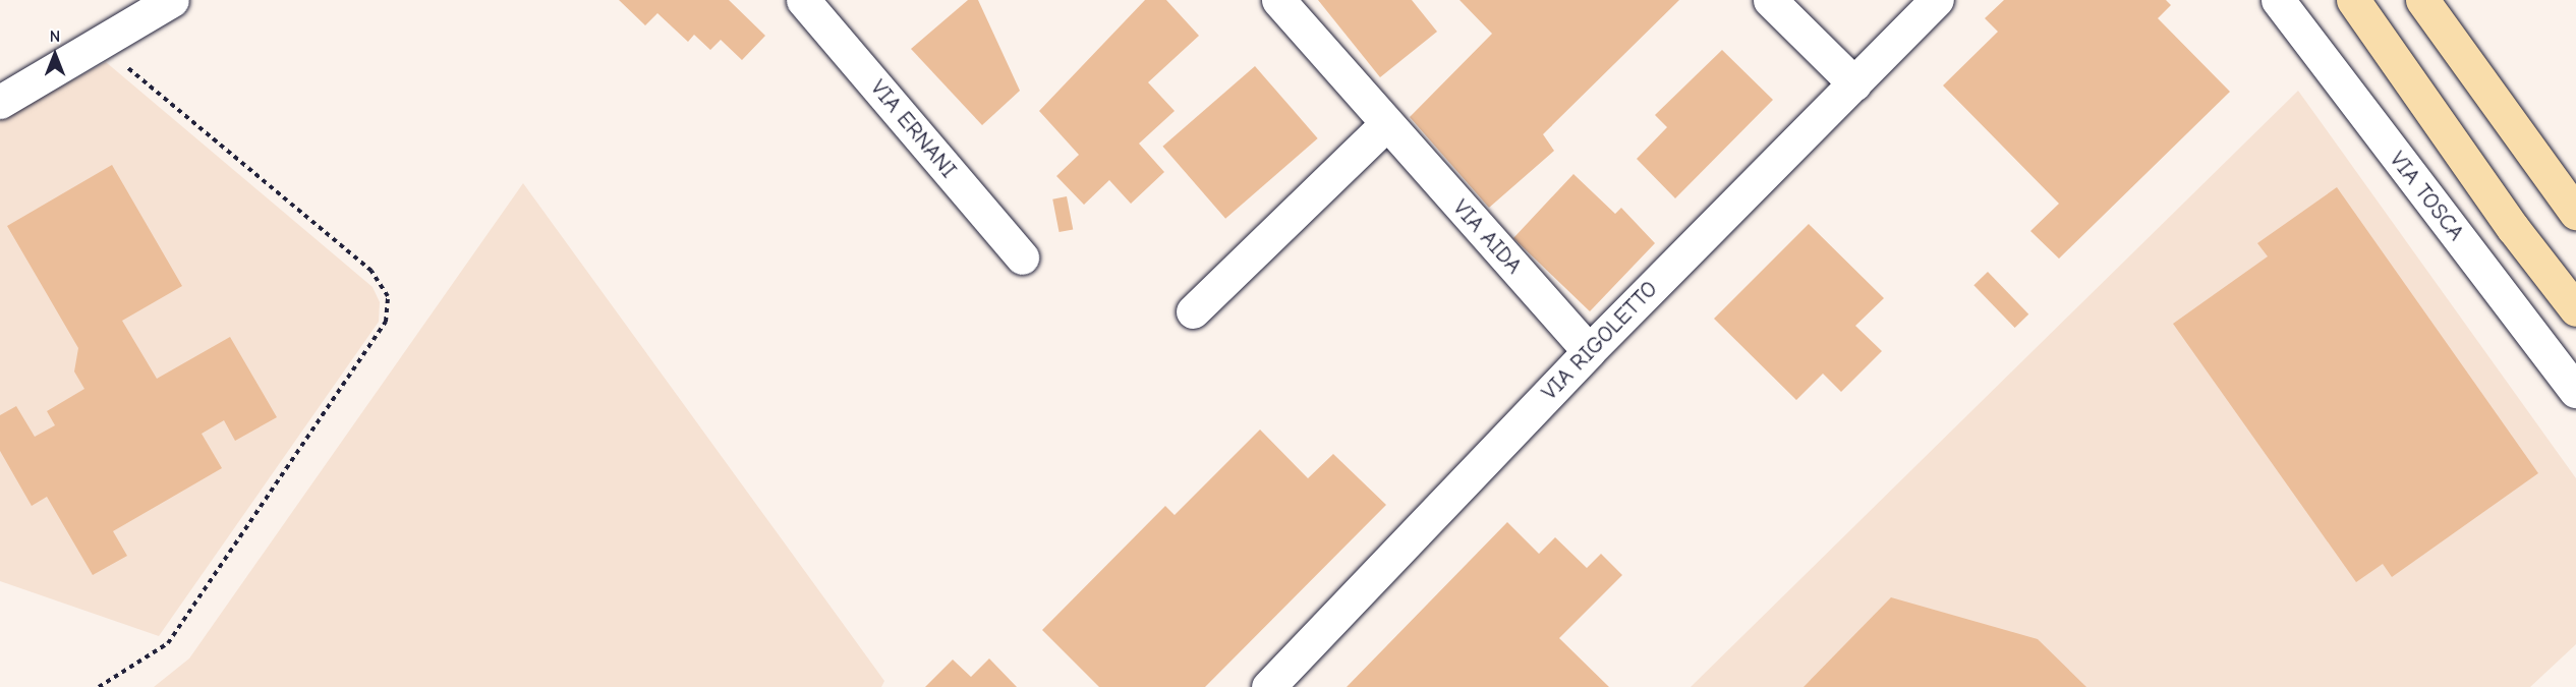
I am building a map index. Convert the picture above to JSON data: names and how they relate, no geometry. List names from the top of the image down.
{
  "streets": {
    "street": [
      "VIA ERNANI",
      "VIA TOSCA",
      "VIA AIDA",
      "VIA RIGOLETTO"
    ]
  },
  "crossings": [
    ["VIA AIDA", "VIA RIGOLETTO"]
  ],
  "north": "top"
}
